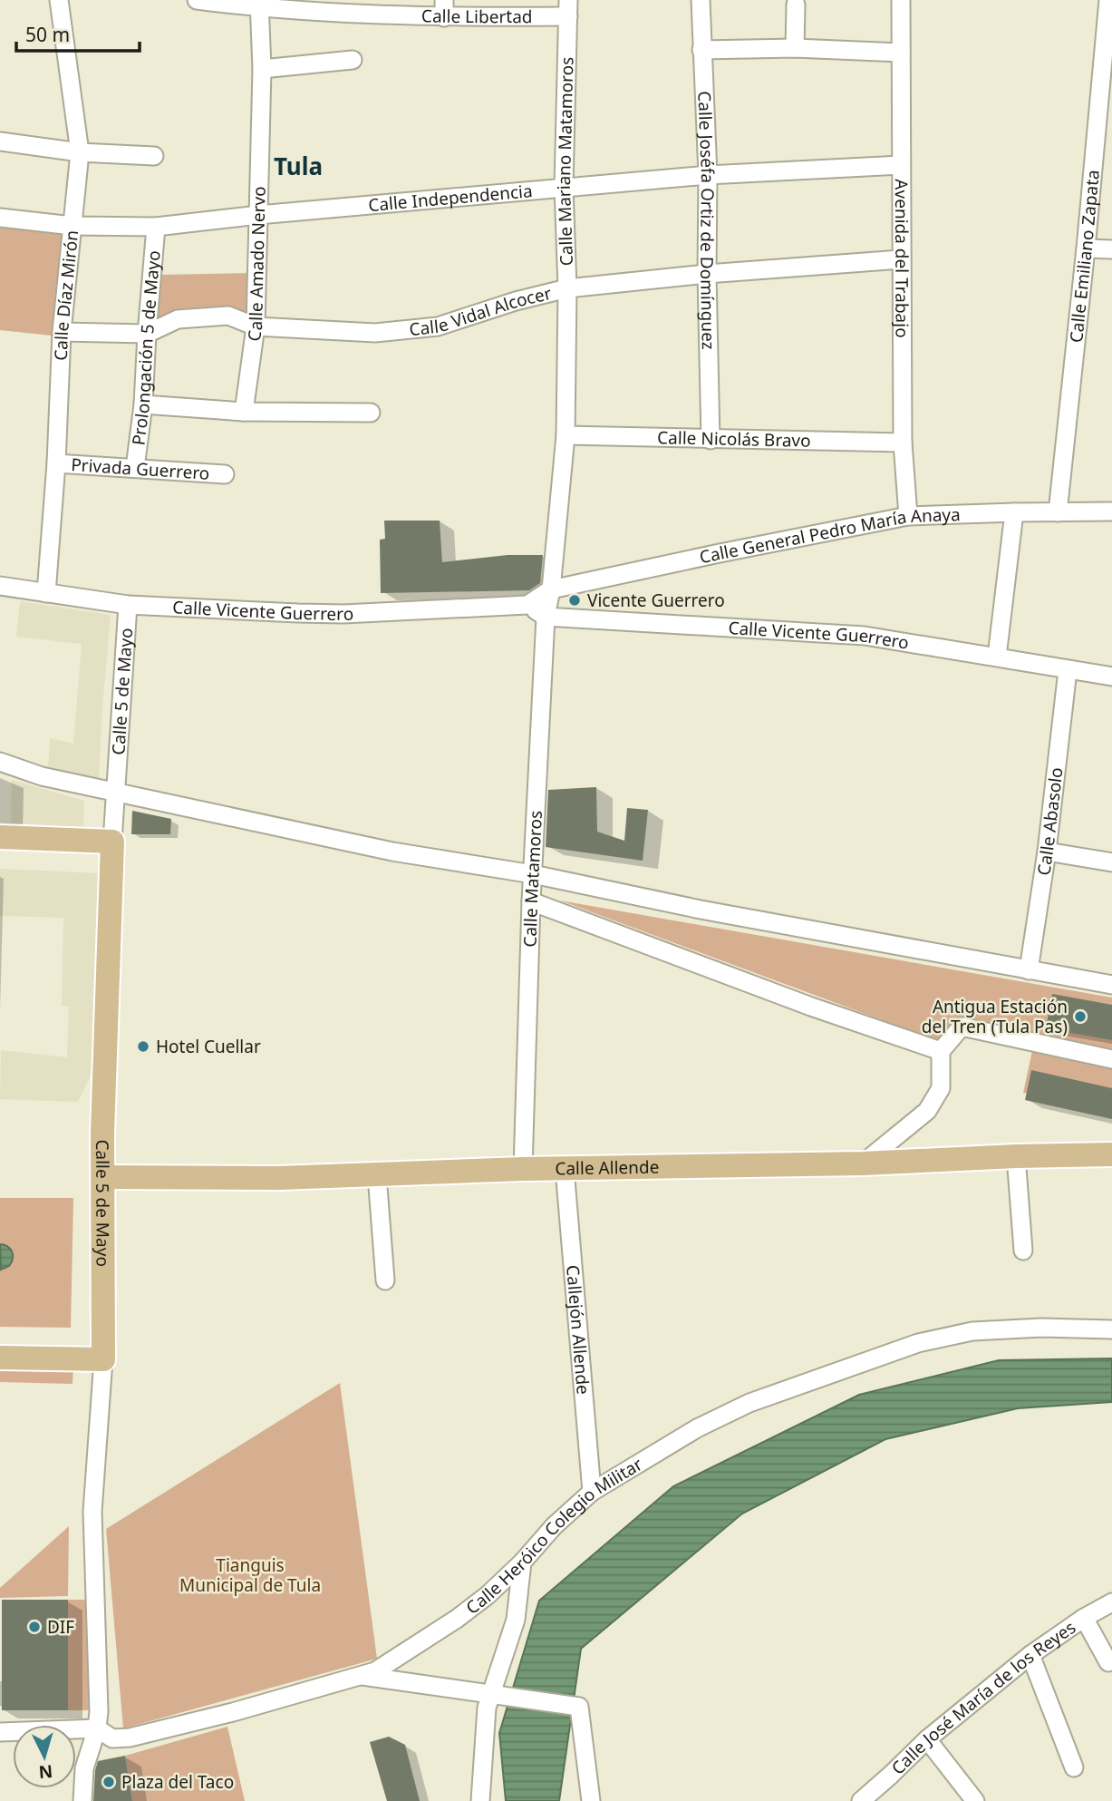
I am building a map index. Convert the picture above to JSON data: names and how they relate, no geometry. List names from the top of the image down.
{
  "streets": {
    "main road": ["Calle 5 de Mayo", "Calle Allende"],
    "street": [
      "Calle Libertad",
      "Calle Mariano Matamoros",
      "Calle Independencia",
      "Calle Joséfa Ortiz de Domínguez",
      "Calle Emiliano Zapata",
      "Avenida del Trabajo",
      "Calle Amado Nervo",
      "Calle Díaz Mirón",
      "Calle Vidal Alcocer",
      "Prolongación 5 de Mayo",
      "Calle Nicolás Bravo",
      "Privada Guerrero",
      "Calle General Pedro María Anaya",
      "Calle Vicente Guerrero",
      "Calle Abasolo",
      "Calle Matamoros",
      "Callejón Allende",
      "Calle Heróico Colegio Militar",
      "Calle José María de los Reyes"
    ]
  },
  "crossings": [
    ["Calle Libertad", "Calle Mariano Matamoros"],
    ["Calle Libertad", "Calle Amado Nervo"],
    ["Calle Mariano Matamoros", "Calle Independencia"],
    ["Calle Mariano Matamoros", "Calle Vidal Alcocer"],
    ["Calle Mariano Matamoros", "Calle Nicolás Bravo"],
    ["Calle Mariano Matamoros", "Calle General Pedro María Anaya"],
    ["Calle Mariano Matamoros", "Calle Matamoros"],
    ["Calle Independencia", "Calle Joséfa Ortiz de Domínguez"],
    ["Calle Independencia", "Avenida del Trabajo"],
    ["Calle Independencia", "Calle Amado Nervo"],
    ["Calle Independencia", "Calle Díaz Mirón"],
    ["Calle Independencia", "Prolongación 5 de Mayo"],
    ["Calle Joséfa Ortiz de Domínguez", "Calle Vidal Alcocer"],
    ["Calle Joséfa Ortiz de Domínguez", "Calle Nicolás Bravo"],
    ["Calle Emiliano Zapata", "Calle General Pedro María Anaya"],
    ["Avenida del Trabajo", "Calle Vidal Alcocer"],
    ["Avenida del Trabajo", "Calle Nicolás Bravo"],
    ["Avenida del Trabajo", "Calle General Pedro María Anaya"],
    ["Calle Amado Nervo", "Calle Vidal Alcocer"],
    ["Calle Díaz Mirón", "Calle Vidal Alcocer"],
    ["Calle Díaz Mirón", "Privada Guerrero"],
    ["Calle Díaz Mirón", "Calle Vicente Guerrero"],
    ["Calle Vidal Alcocer", "Prolongación 5 de Mayo"],
    ["Prolongación 5 de Mayo", "Privada Guerrero"],
    ["Calle General Pedro María Anaya", "Calle Matamoros"],
    ["Calle Vicente Guerrero", "Calle 5 de Mayo"],
    ["Calle Vicente Guerrero", "Calle Abasolo"],
    ["Calle Vicente Guerrero", "Calle Matamoros"],
    ["Calle 5 de Mayo", "Calle Allende"],
    ["Calle 5 de Mayo", "Calle Heróico Colegio Militar"],
    ["Calle Matamoros", "Calle Allende"],
    ["Calle Allende", "Callejón Allende"],
    ["Callejón Allende", "Calle Heróico Colegio Militar"]
  ],
  "districts": ["Tula"],
  "parks": ["Tianguis Municipal de Tula"],
  "places": [
    "Vicente Guerrero",
    "Antigua Estación del Tren (Tula Pas)",
    "Hotel Cuellar",
    "DIF",
    "Plaza del Taco"
  ],
  "scale_bar": "50 m",
  "north": "bottom"
}
